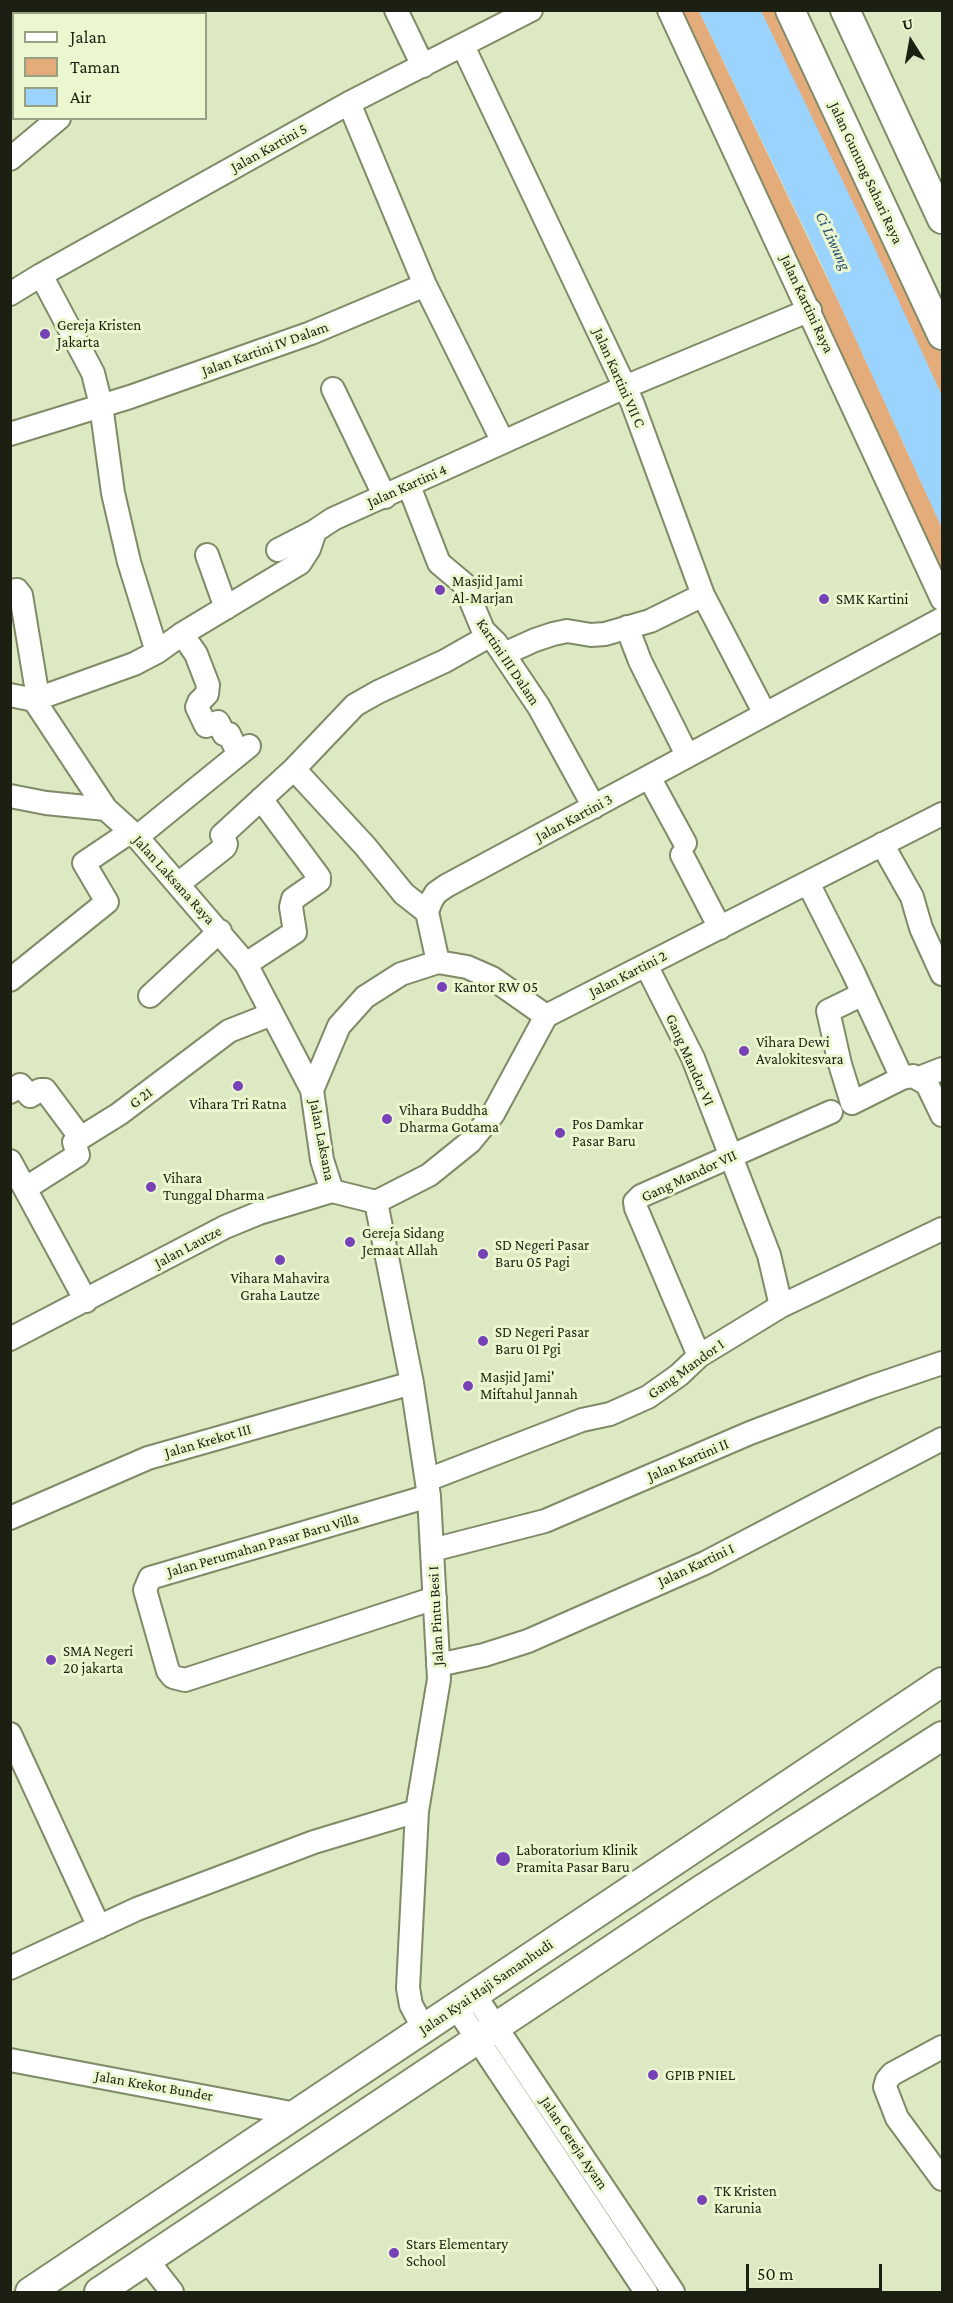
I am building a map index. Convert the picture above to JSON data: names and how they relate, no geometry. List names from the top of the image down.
{
  "streets": {
    "main road": ["Jalan Gunung Sahari Raya", "Jalan Kyai Haji Samanhudi"],
    "street": [
      "Jalan Kartini 5",
      "Jalan Kartini Raya",
      "Jalan Kartini IV Dalam",
      "Jalan Kartini VII C",
      "Jalan Kartini 4",
      "Kartini III Dalam",
      "Jalan Kartini 3",
      "Jalan Laksana Raya",
      "Jalan Kartini 2",
      "Gang Mandor VI",
      "G 21",
      "Jalan Laksana",
      "Gang Mandor VII",
      "Jalan Lautze",
      "Gang Mandor I",
      "Jalan Krekot III",
      "Jalan Kartini II",
      "Jalan Perumahan Pasar Baru Villa",
      "Jalan Kartini I",
      "Jalan Pintu Besi I",
      "Jalan Krekot Bunder",
      "Jalan Gereja Ayam"
    ]
  },
  "crossings": [
    ["Jalan Kartini 5", "Jalan Kartini VII C"],
    ["Jalan Kartini Raya", "Jalan Kartini 4"],
    ["Jalan Kartini VII C", "Jalan Kartini 4"],
    ["Jalan Kartini VII C", "Jalan Kartini 3"],
    ["Jalan Kartini 4", "Kartini III Dalam"],
    ["Kartini III Dalam", "Jalan Kartini 3"],
    ["Jalan Laksana Raya", "G 21"],
    ["Jalan Laksana Raya", "Jalan Laksana"],
    ["Jalan Kartini 2", "Gang Mandor VI"],
    ["Gang Mandor VI", "Gang Mandor VII"],
    ["Gang Mandor VI", "Gang Mandor I"],
    ["Jalan Laksana", "Jalan Lautze"],
    ["Gang Mandor VII", "Gang Mandor I"],
    ["Gang Mandor I", "Jalan Perumahan Pasar Baru Villa"],
    ["Gang Mandor I", "Jalan Pintu Besi I"],
    ["Jalan Krekot III", "Jalan Pintu Besi I"],
    ["Jalan Kartini II", "Jalan Pintu Besi I"],
    ["Jalan Perumahan Pasar Baru Villa", "Jalan Pintu Besi I"],
    ["Jalan Kartini I", "Jalan Pintu Besi I"],
    ["Jalan Pintu Besi I", "Jalan Kyai Haji Samanhudi"],
    ["Jalan Kyai Haji Samanhudi", "Jalan Krekot Bunder"],
    ["Jalan Kyai Haji Samanhudi", "Jalan Gereja Ayam"]
  ],
  "water": ["Ci Liwung"],
  "places": [
    "Gereja Kristen Jakarta",
    "Masjid Jami Al-Marjan",
    "SMK Kartini",
    "Kantor RW 05",
    "Vihara Dewi Avalokitesvara",
    "Vihara Tri Ratna",
    "Vihara Buddha Dharma Gotama",
    "Pos Damkar Pasar Baru",
    "Vihara Tunggal Dharma",
    "Gereja Sidang Jemaat Allah",
    "SD Negeri Pasar Baru 05 Pagi",
    "Vihara Mahavira Graha Lautze",
    "SD Negeri Pasar Baru 01 Pgi",
    "Masjid Jami' Miftahul Jannah",
    "SMA Negeri 20 jakarta",
    "Laboratorium Klinik Pramita Pasar Baru",
    "GPIB PNIEL",
    "TK Kristen Karunia",
    "Stars Elementary School"
  ],
  "legend": ["Jalan", "Taman", "Air"],
  "scale_bar": "50 m",
  "north": "top"
}
